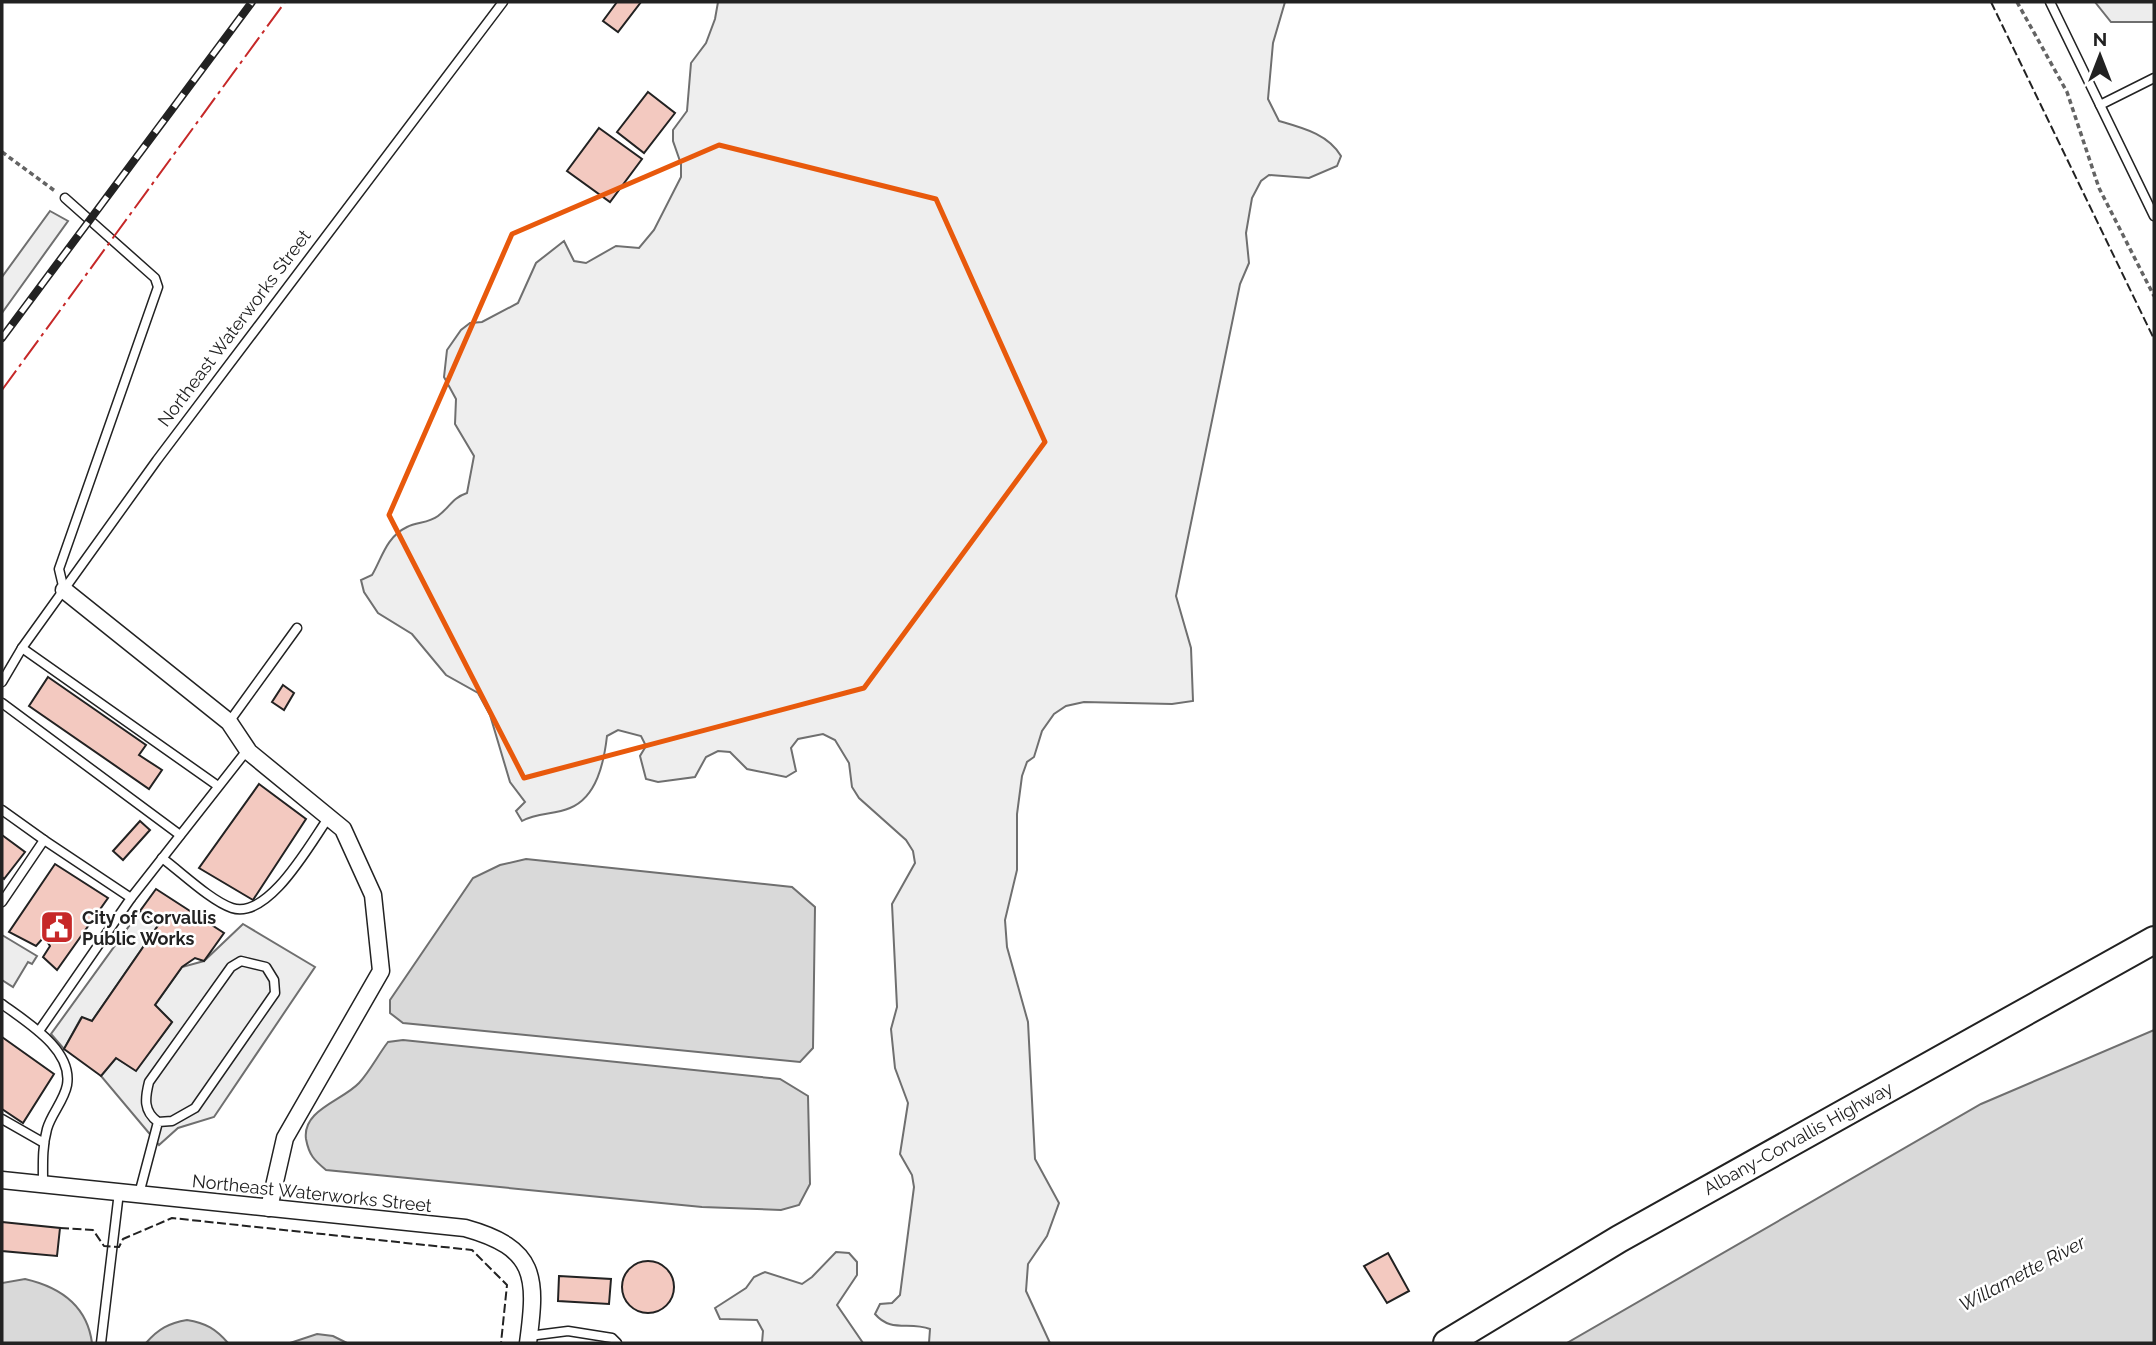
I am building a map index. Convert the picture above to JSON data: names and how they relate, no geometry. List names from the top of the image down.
{
  "streets": {
    "highway": ["Albany-Corvallis Highway"],
    "street": ["Northeast Waterworks Street"]
  },
  "water": ["Willamette River"],
  "places": {
    "public building": ["City of Corvallis Public Works"]
  },
  "north": "top"
}
